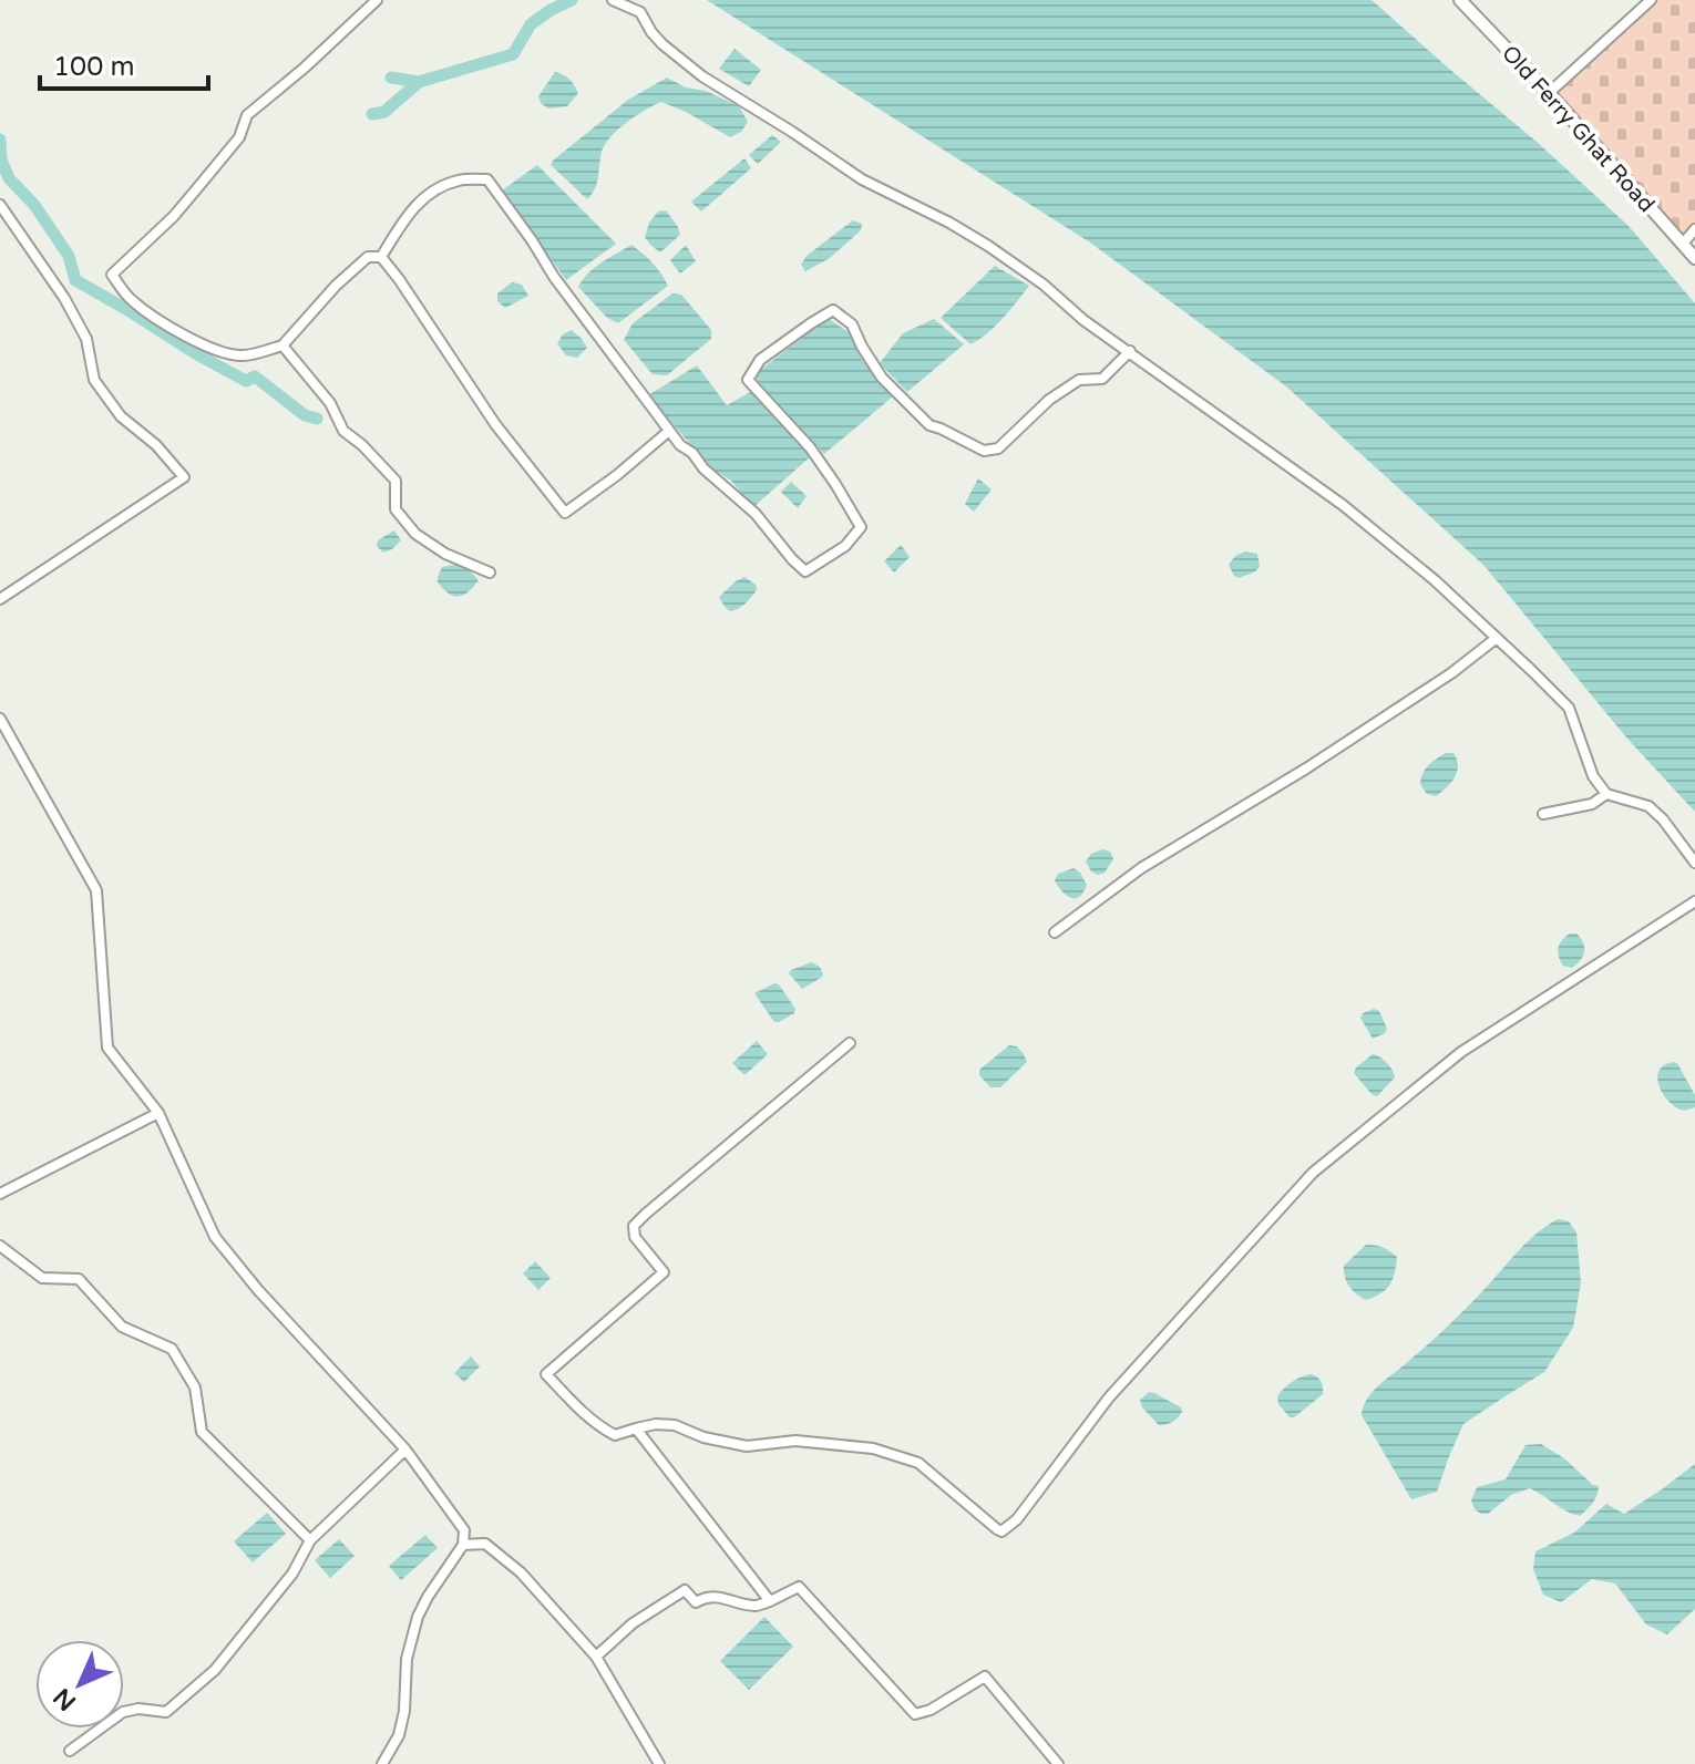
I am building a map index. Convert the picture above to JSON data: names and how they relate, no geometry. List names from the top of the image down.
{
  "streets": {
    "street": ["Old Ferry Ghat Road"]
  },
  "scale_bar": "100 m",
  "north": "bottom left"
}
